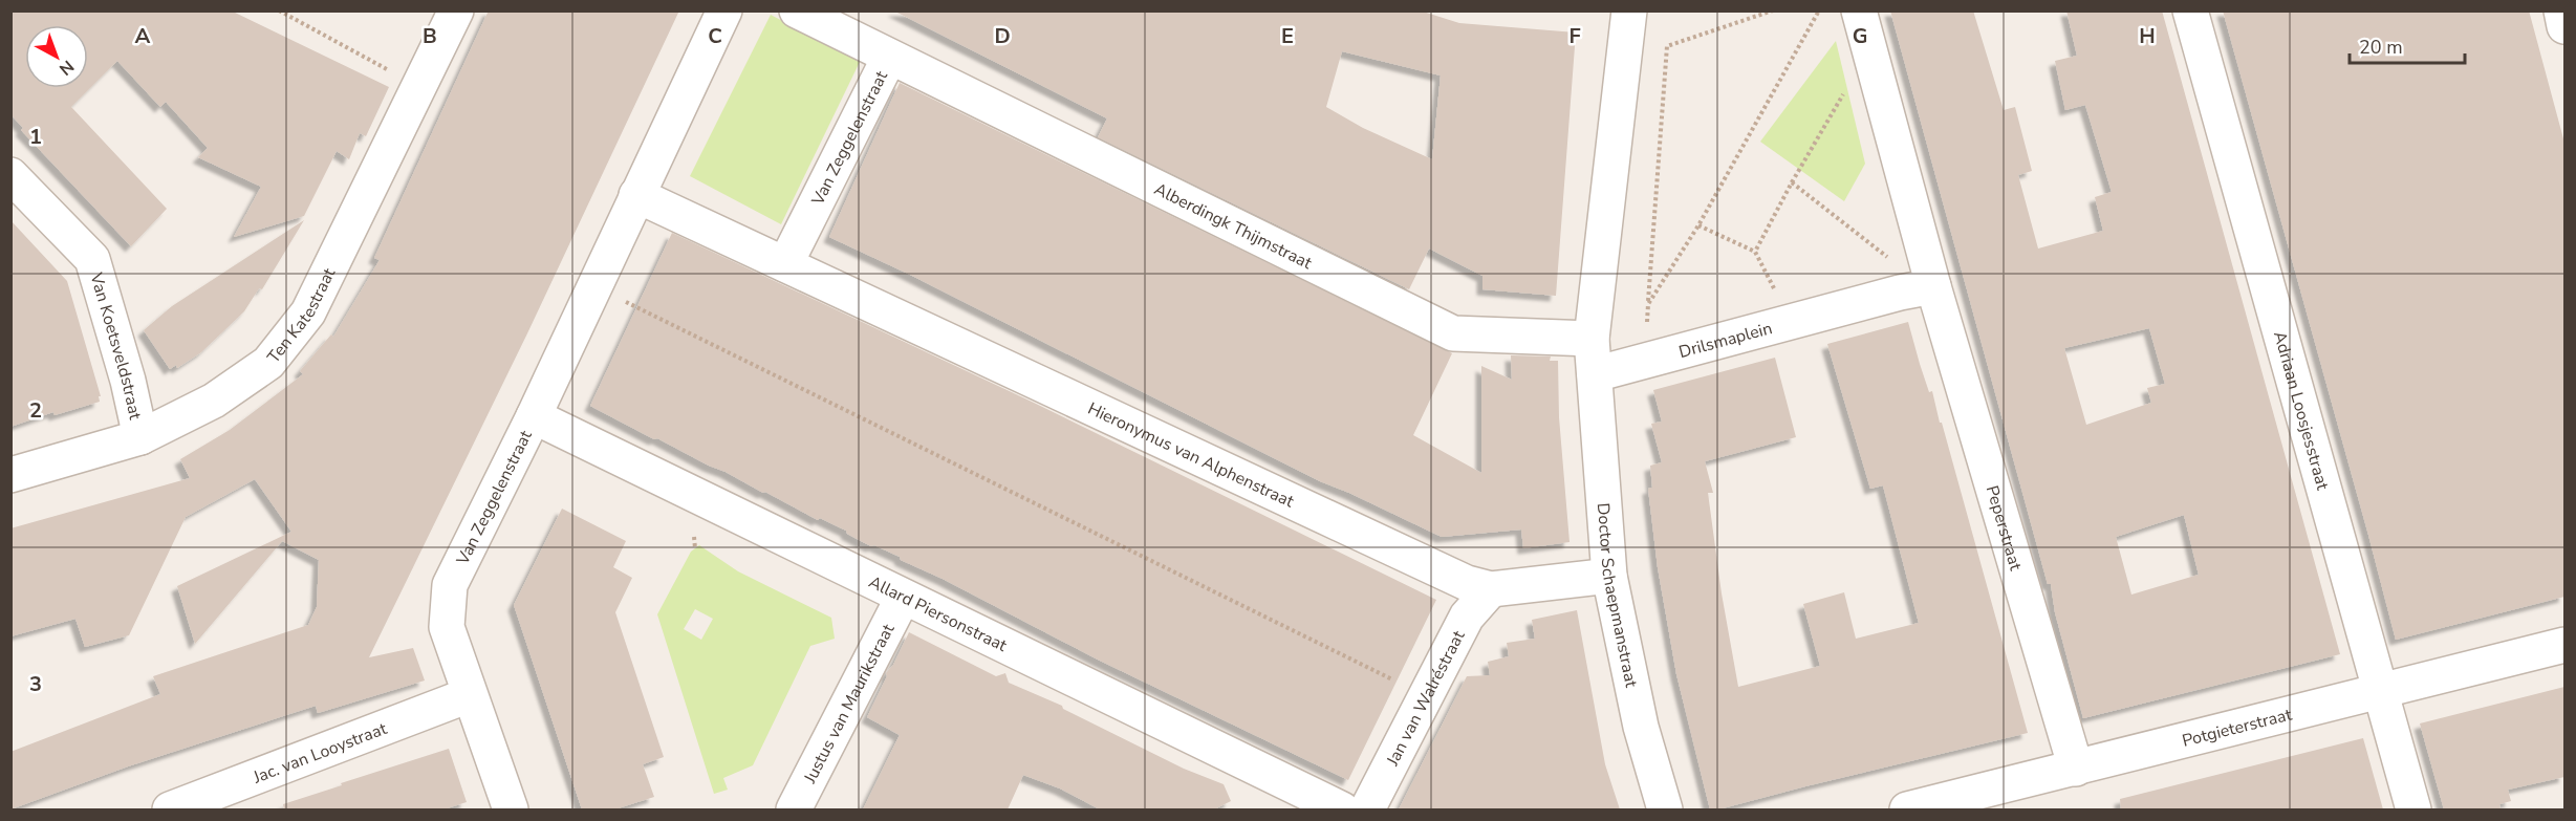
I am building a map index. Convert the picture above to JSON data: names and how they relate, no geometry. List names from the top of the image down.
{
  "streets": {
    "street": [
      "Van Zeggelenstraat",
      "Alberdingk Thijmstraat",
      "Ten Katestraat",
      "Drilsmaplein",
      "Van Koetsveldstraat",
      "Adriaan Loosjesstraat",
      "Hieronymus van Alphenstraat",
      "Peperstraat",
      "Doctor Schaepmanstraat",
      "Allard Piersonstraat",
      "Jan van Walréstraat",
      "Justus van Maurikstraat",
      "Potgieterstraat",
      "Jac. van Looystraat"
    ]
  },
  "crossings": [
    ["Van Zeggelenstraat", "Alberdingk Thijmstraat"],
    ["Van Zeggelenstraat", "Hieronymus van Alphenstraat"],
    ["Van Zeggelenstraat", "Allard Piersonstraat"],
    ["Van Zeggelenstraat", "Jac. van Looystraat"],
    ["Ten Katestraat", "Van Koetsveldstraat"],
    ["Drilsmaplein", "Peperstraat"],
    ["Drilsmaplein", "Doctor Schaepmanstraat"],
    ["Adriaan Loosjesstraat", "Potgieterstraat"],
    ["Hieronymus van Alphenstraat", "Doctor Schaepmanstraat"],
    ["Hieronymus van Alphenstraat", "Jan van Walréstraat"],
    ["Peperstraat", "Potgieterstraat"],
    ["Allard Piersonstraat", "Justus van Maurikstraat"]
  ],
  "scale_bar": "20 m",
  "north": "bottom right",
  "grid": {
    "columns": [
      "A",
      "B",
      "C",
      "D",
      "E",
      "F",
      "G",
      "H"
    ],
    "rows": ["1", "2", "3"]
  }
}
